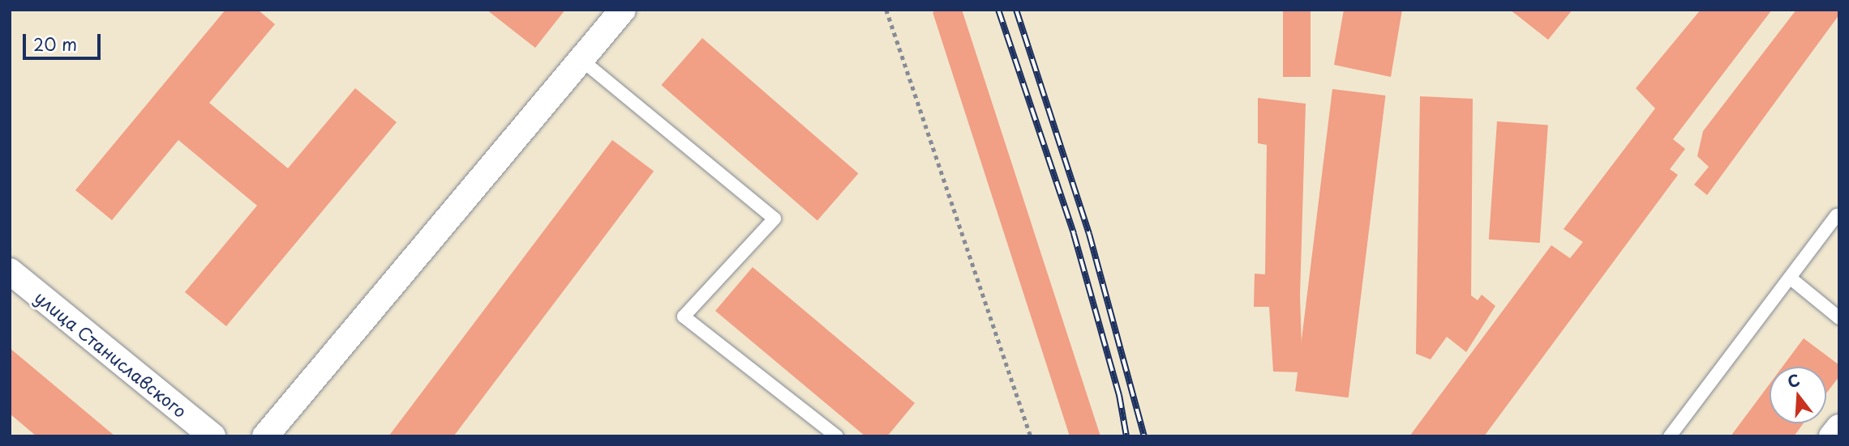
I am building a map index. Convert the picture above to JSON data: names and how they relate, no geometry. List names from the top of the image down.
{
  "streets": {
    "street": ["улица Станиславского"]
  },
  "scale_bar": "20 m",
  "north": "top"
}
